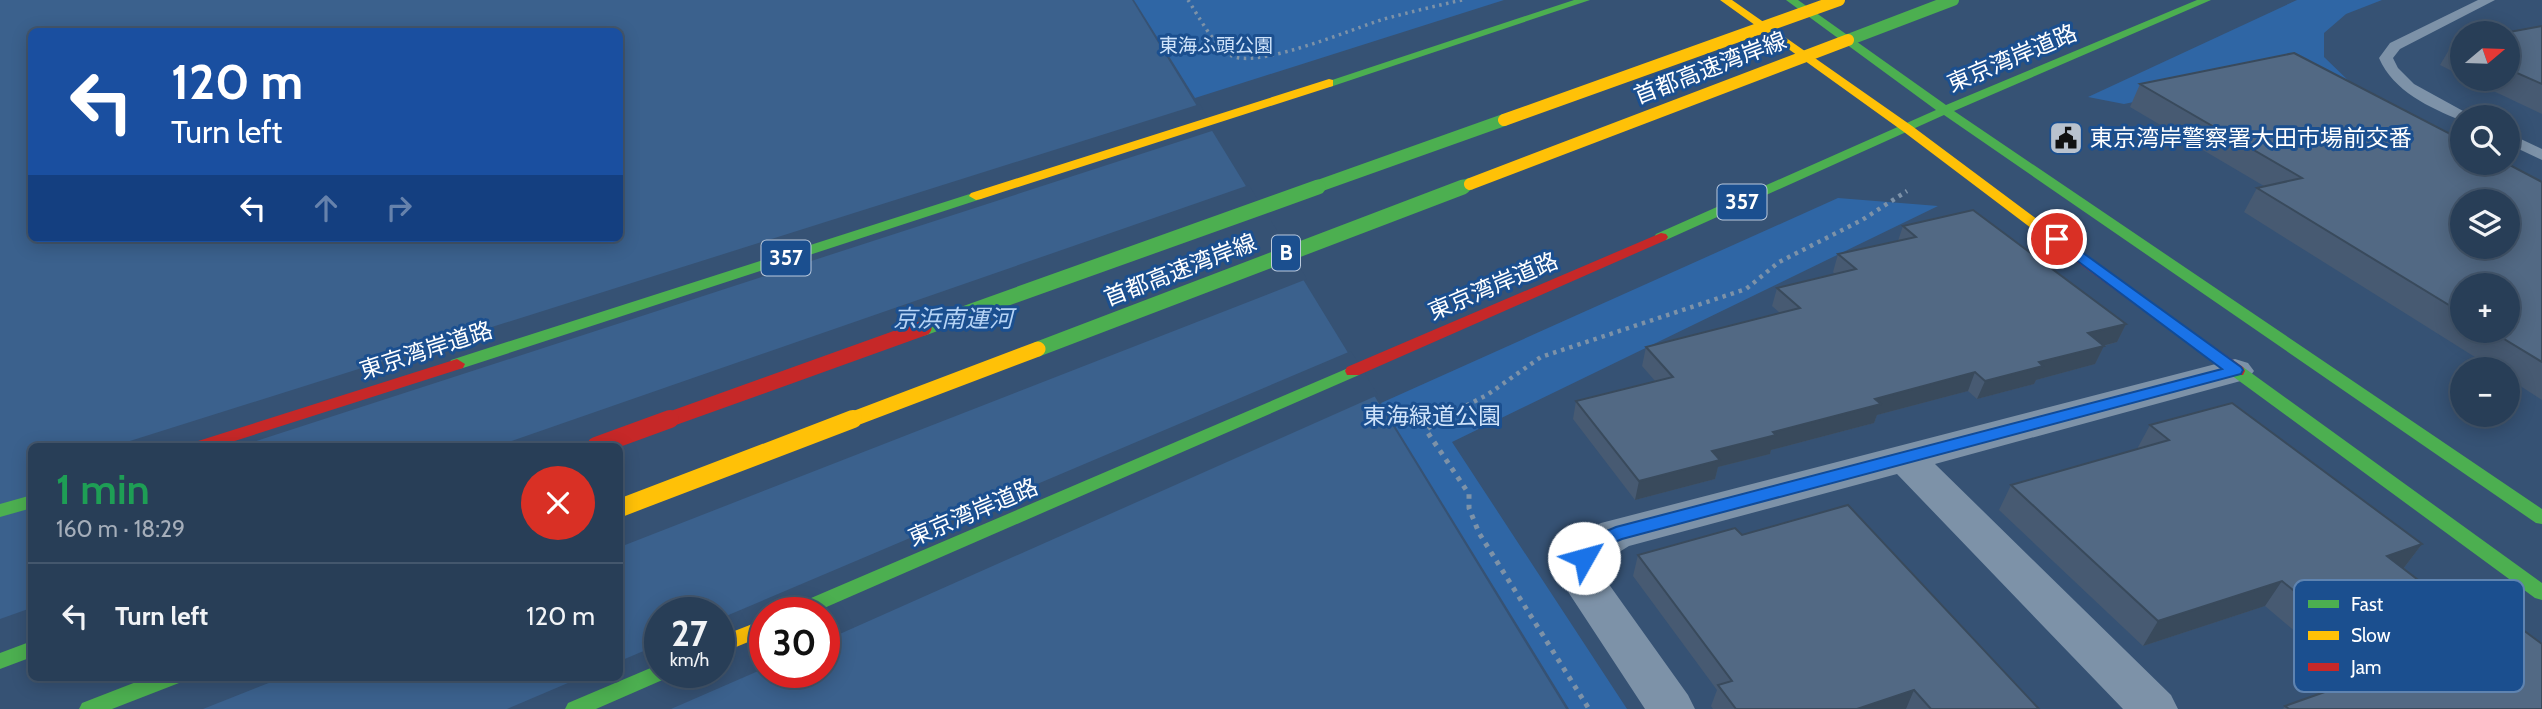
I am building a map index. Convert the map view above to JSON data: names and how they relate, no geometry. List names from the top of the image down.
{
  "streets": {
    "main road": [
      "東京湾岸道路",
      "首都高速湾岸線",
      "357",
      "B"
    ]
  },
  "water": ["京浜南運河"],
  "parks": ["東海ふ頭公園", "東海緑道公園"],
  "places": {
    "public building": ["東京湾岸警察署大田市場前交番"]
  },
  "legend": ["Fast", "Slow", "Jam"],
  "north": "right",
  "page": {
    "map_buttons": ["+", "−"],
    "turn": ["120 m", "Turn left"],
    "heading": ["1 min", "160 m · 18:29"],
    "list": [
      {
        "name": "Turn left",
        "value": "120 m"
      }
    ],
    "speed": "27 km/h",
    "limit": "30"
  }
}
